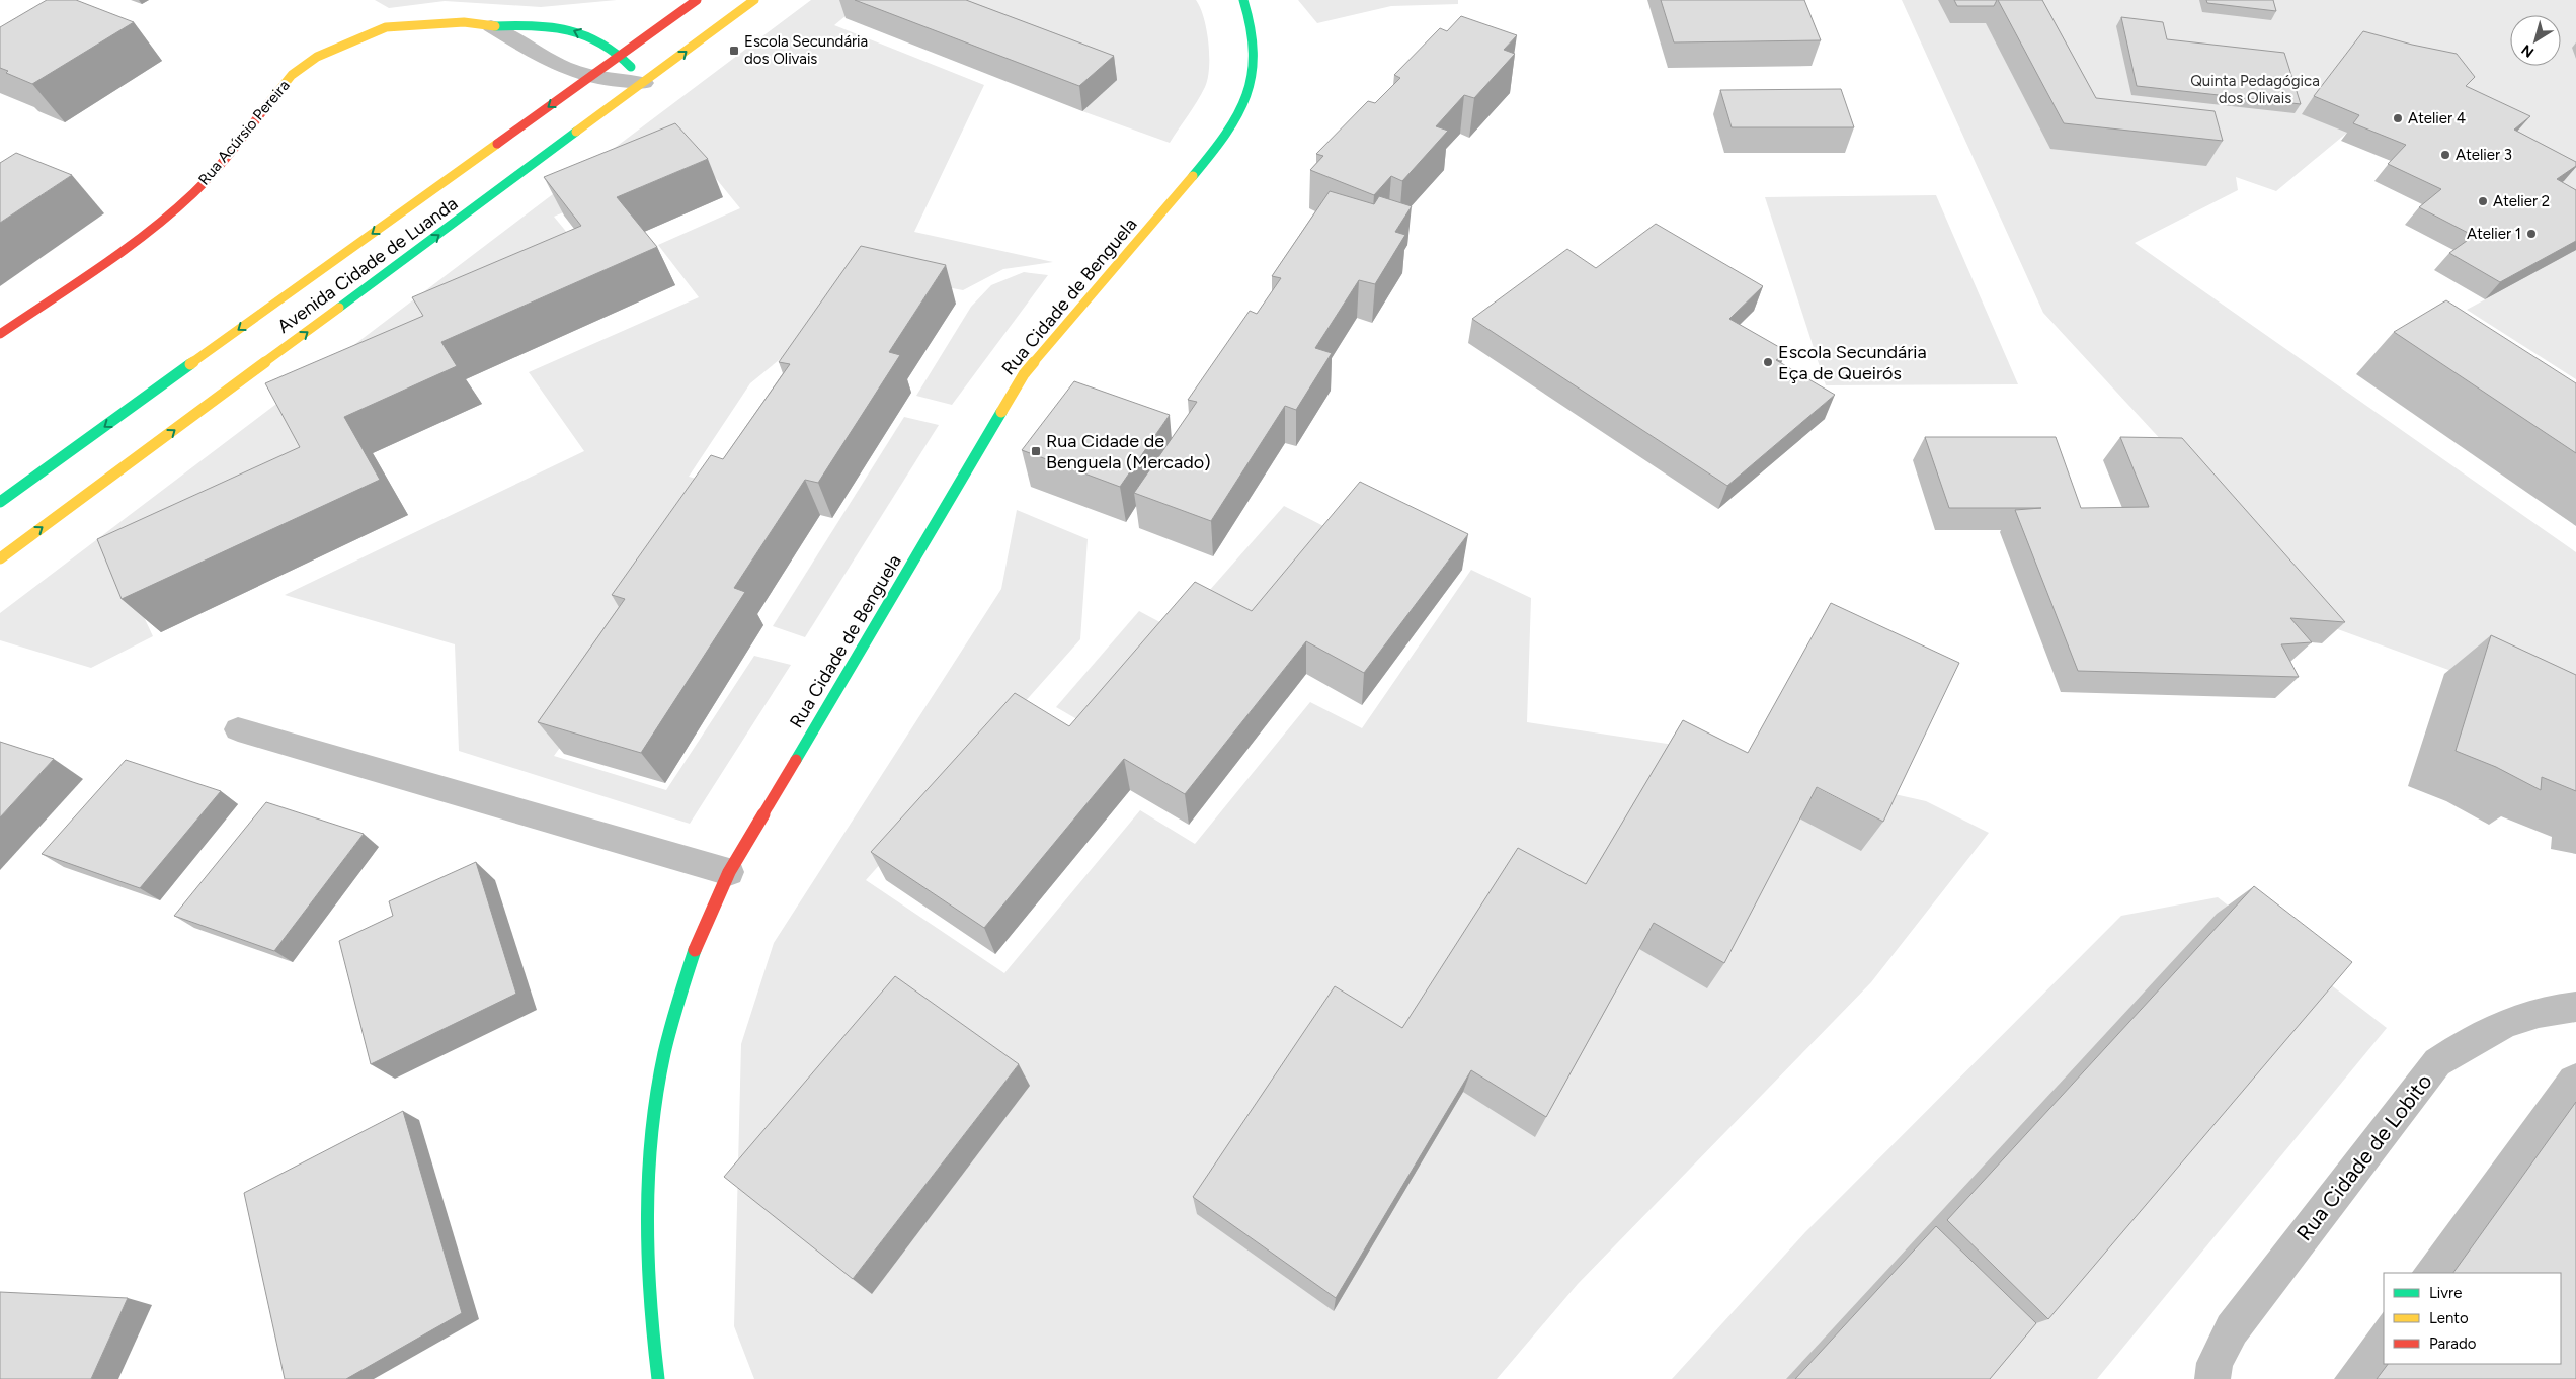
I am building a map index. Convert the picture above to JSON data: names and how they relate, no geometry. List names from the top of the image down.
{
  "streets": {
    "street": [
      "Rua Acúrsio Pereira",
      "Avenida Cidade de Luanda",
      "Rua Cidade de Benguela",
      "Rua Cidade de Lobito"
    ]
  },
  "crossings": [
    ["Rua Acúrsio Pereira", "Avenida Cidade de Luanda"]
  ],
  "parks": ["Quinta Pedagógica dos Olivais"],
  "places": {
    "transit": ["Escola Secundária dos Olivais", "Rua Cidade de Benguela (Mercado)"],
    "other": [
      "Atelier 4",
      "Atelier 3",
      "Atelier 2",
      "Atelier 1",
      "Escola Secundária Eça de Queirós"
    ]
  },
  "legend": ["Livre", "Lento", "Parado"],
  "north": "bottom left"
}
